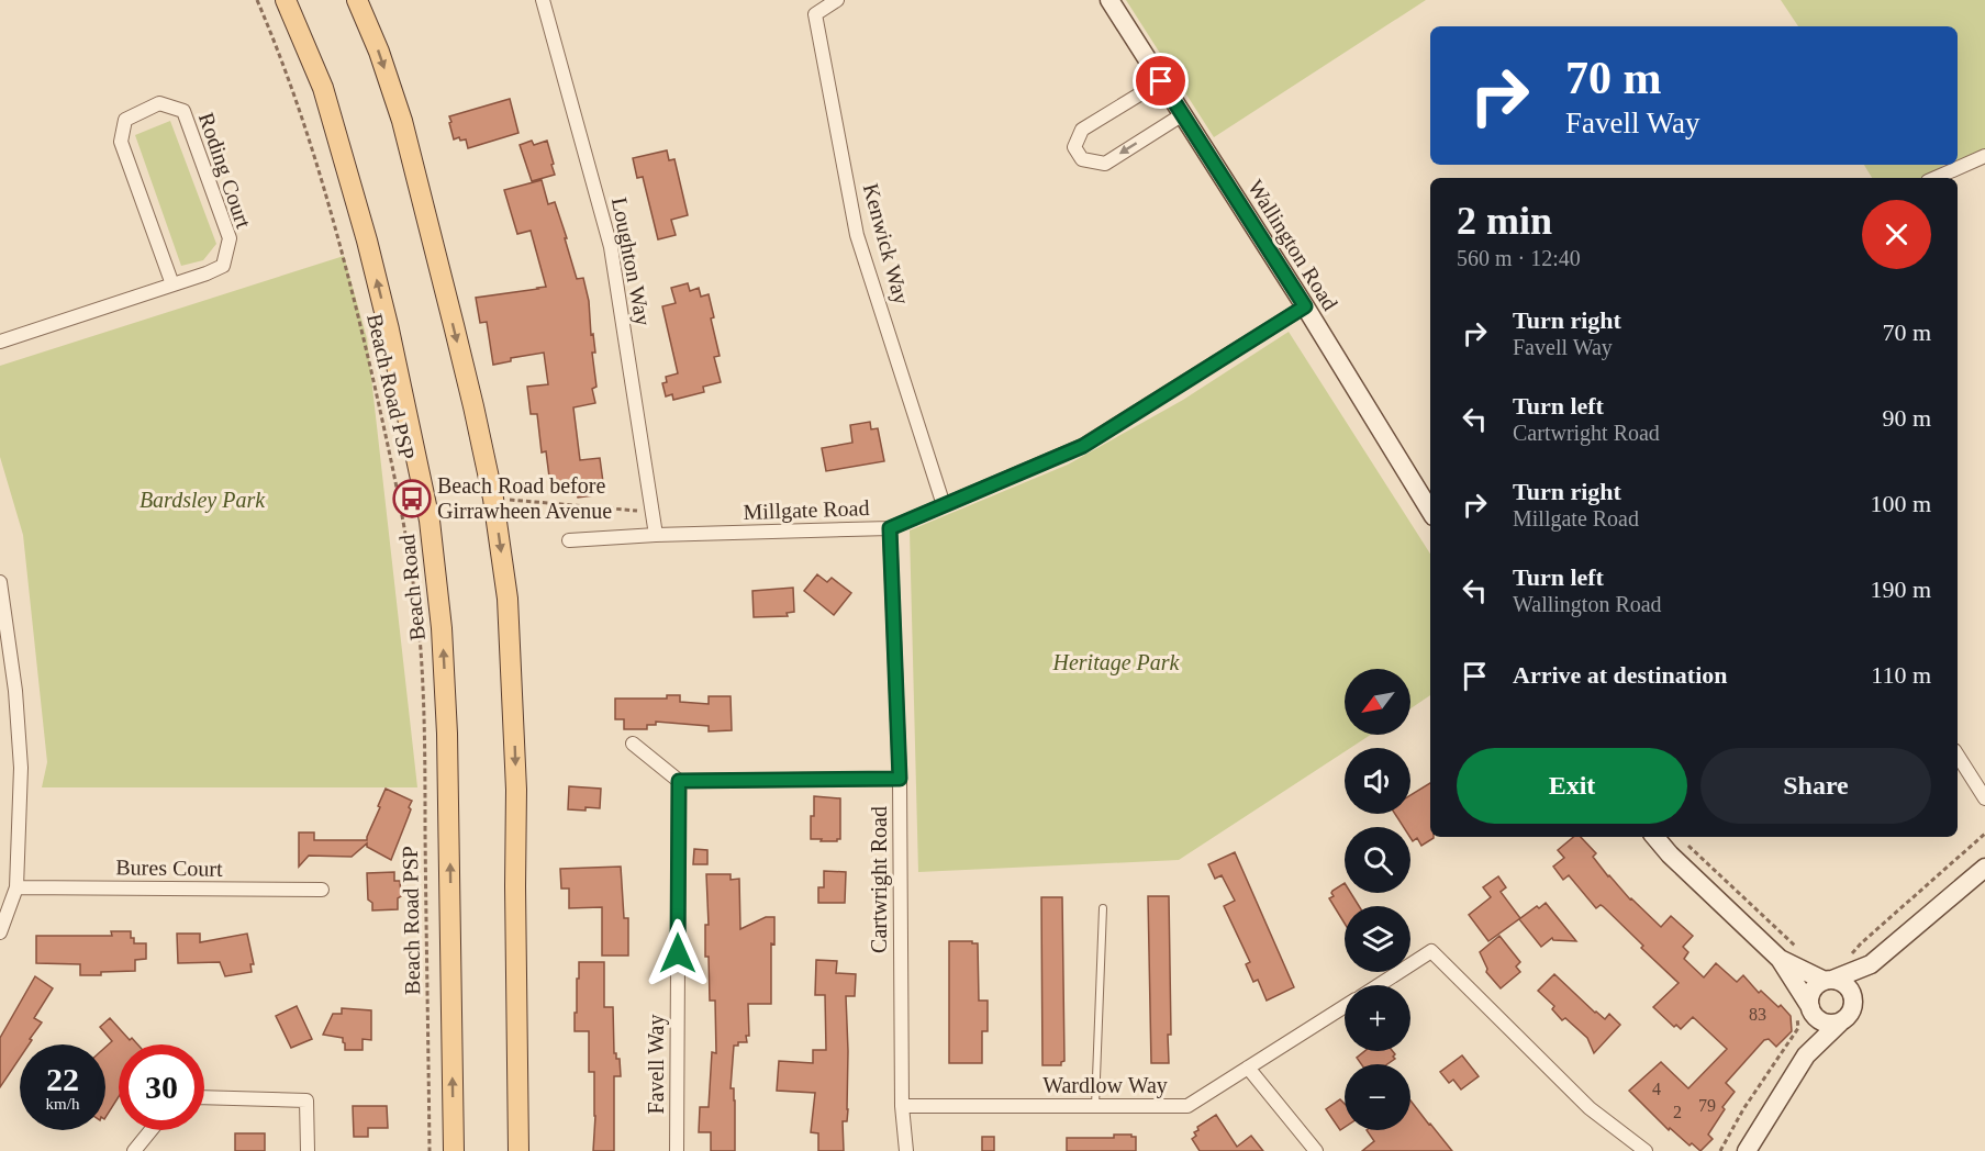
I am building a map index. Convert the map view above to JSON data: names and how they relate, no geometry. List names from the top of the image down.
{
  "streets": {
    "main road": ["Beach Road"],
    "street": [
      "Roding Court",
      "Kenwick Way",
      "Wallington Road",
      "Loughton Way",
      "Millgate Road",
      "Bures Court",
      "Cartwright Road",
      "Favell Way",
      "Wardlow Way"
    ],
    "path": ["Beach Road PSP"]
  },
  "crossings": [
    ["Kenwick Way", "Millgate Road"],
    ["Wallington Road", "Millgate Road"],
    ["Loughton Way", "Millgate Road"],
    ["Millgate Road", "Cartwright Road"],
    ["Cartwright Road", "Wardlow Way"]
  ],
  "parks": ["Bardsley Park", "Heritage Park"],
  "places": {
    "bus stop": ["Beach Road before Girrawheen Avenue"]
  },
  "house_numbers": [
    "83",
    "4",
    "79",
    "2"
  ],
  "north": "bottom left",
  "page": {
    "turn": ["70 m", "Favell Way"],
    "heading": ["2 min", "560 m · 12:40"],
    "list": [
      {
        "name": "Turn right",
        "note": "Favell Way",
        "value": "70 m"
      },
      {
        "name": "Turn left",
        "note": "Cartwright Road",
        "value": "90 m"
      },
      {
        "name": "Turn right",
        "note": "Millgate Road",
        "value": "100 m"
      },
      {
        "name": "Turn left",
        "note": "Wallington Road",
        "value": "190 m"
      },
      {
        "name": "Arrive at destination",
        "value": "110 m"
      }
    ],
    "map_buttons": ["+", "−"],
    "buttons": ["Exit", "Share"],
    "speed": "22 km/h",
    "limit": "30"
  }
}
